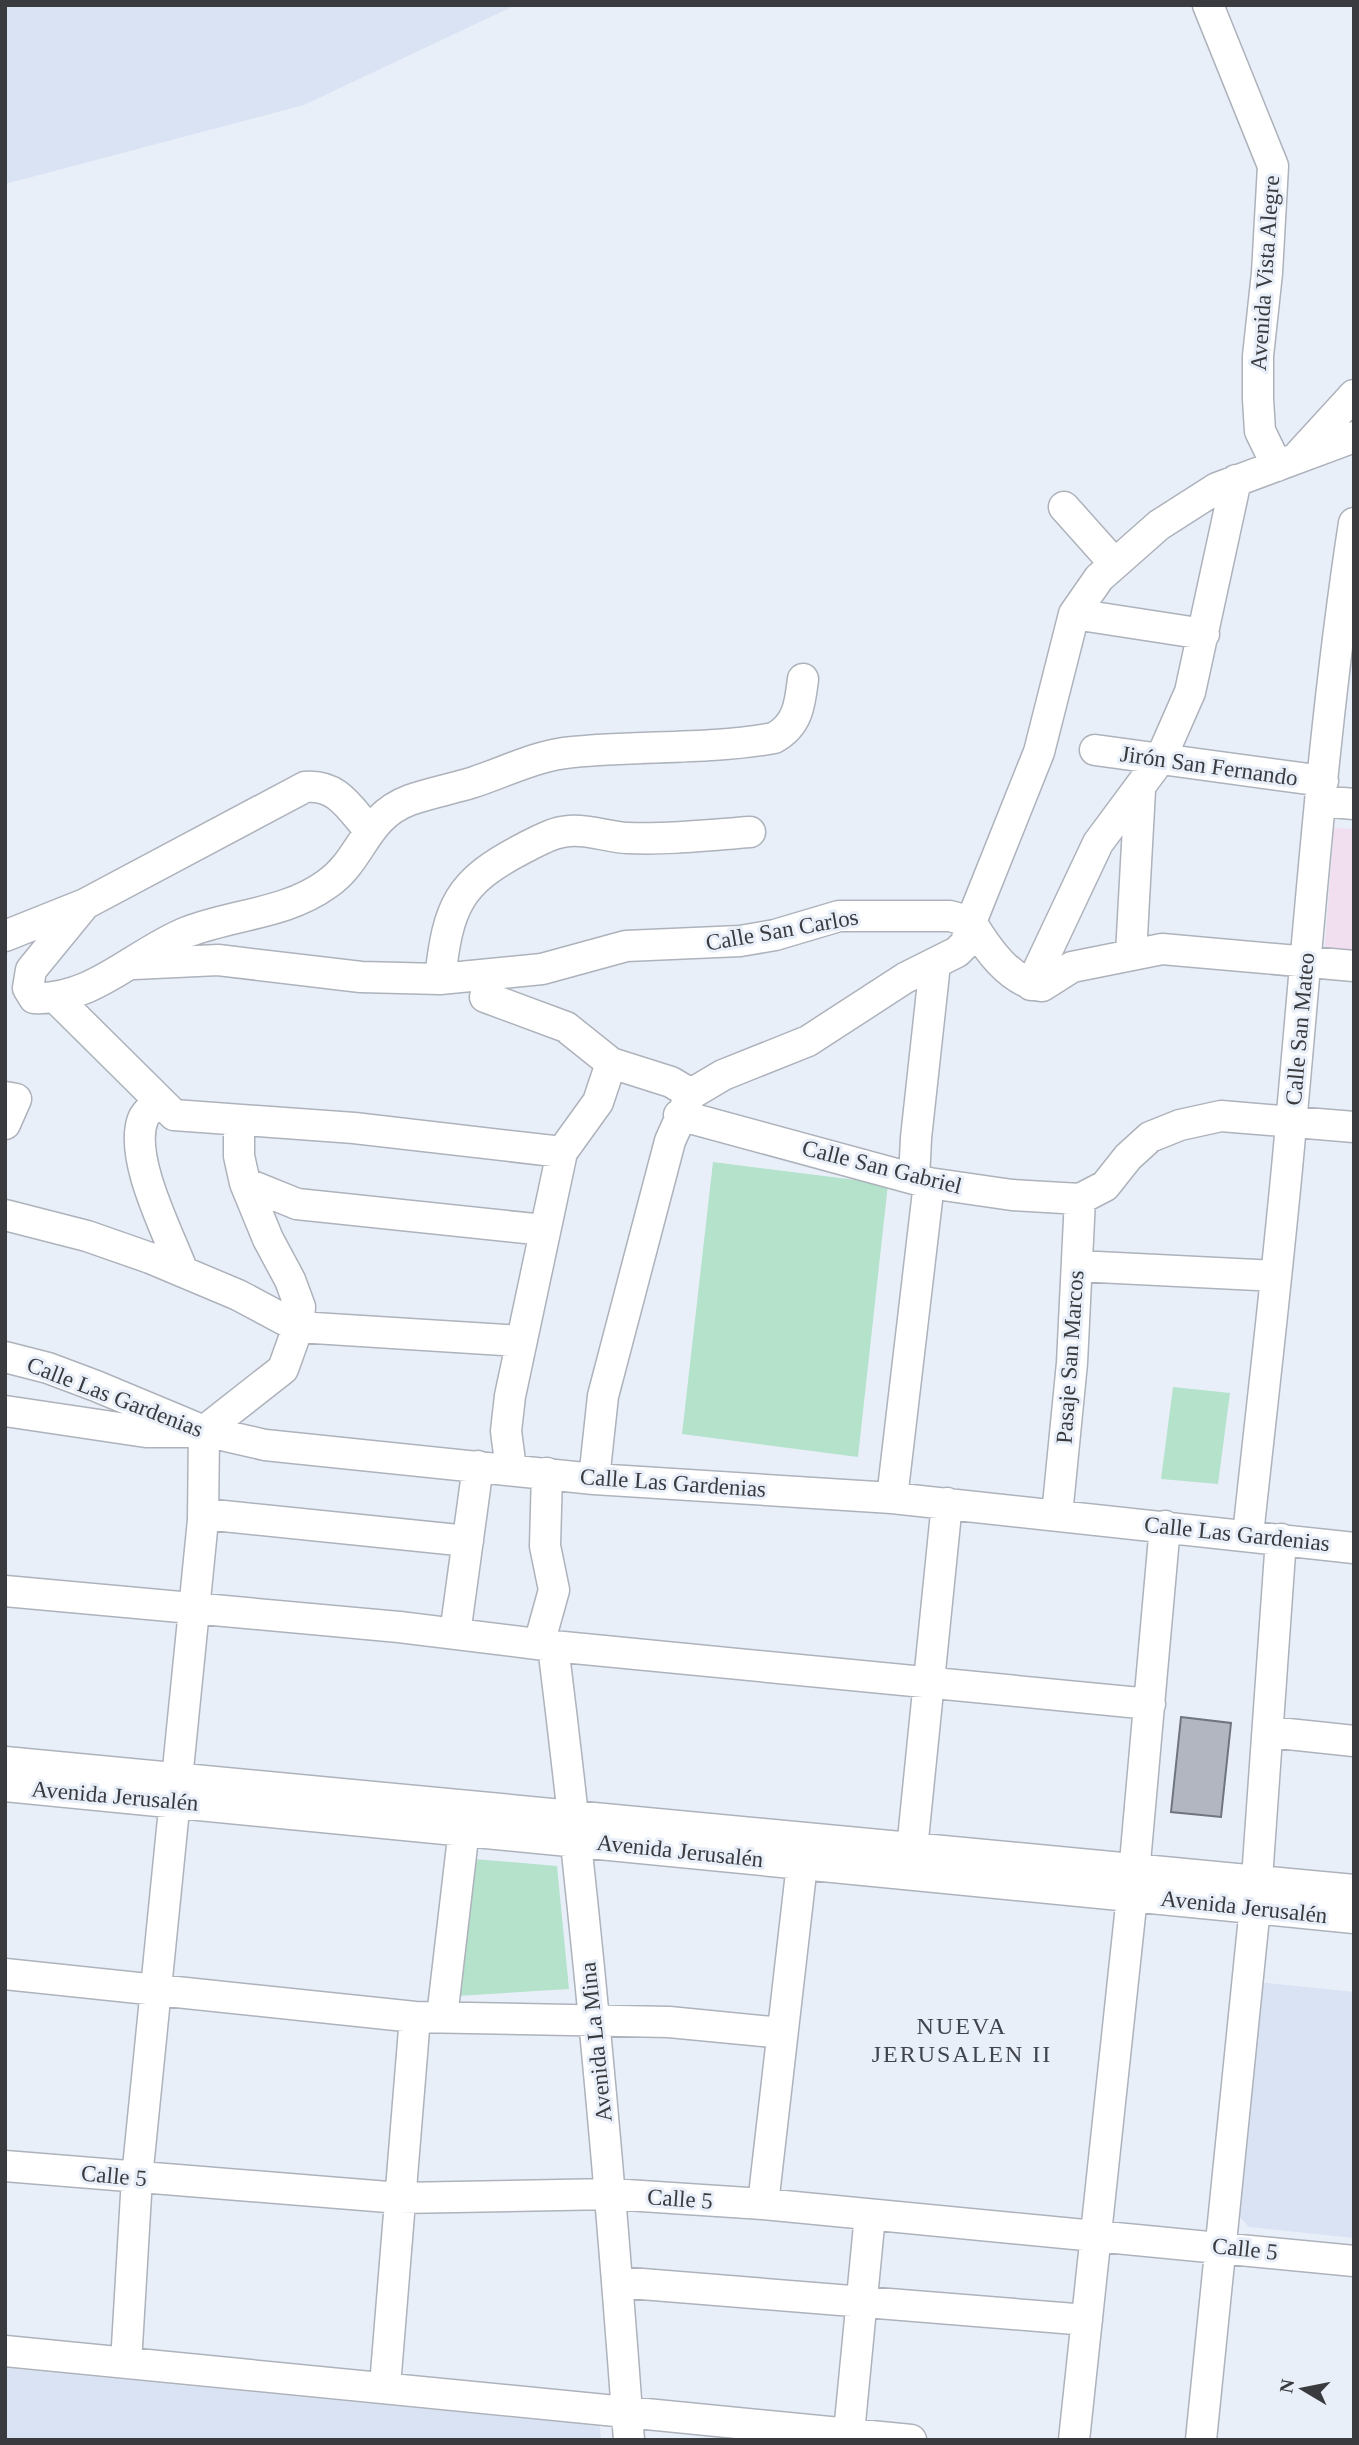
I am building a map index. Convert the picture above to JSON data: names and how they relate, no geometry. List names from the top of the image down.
{
  "streets": {
    "street": [
      "Avenida Vista Alegre",
      "Jirón San Fernando",
      "Calle San Carlos",
      "Calle San Mateo",
      "Calle San Gabriel",
      "Pasaje San Marcos",
      "Calle Las Gardenias",
      "Avenida Jerusalén",
      "Avenida La Mina",
      "Calle 5"
    ]
  },
  "crossings": [
    ["Jirón San Fernando", "Calle San Mateo"],
    ["Calle San Mateo", "Calle Las Gardenias"],
    ["Calle San Gabriel", "Pasaje San Marcos"],
    ["Pasaje San Marcos", "Calle Las Gardenias"],
    ["Avenida Jerusalén", "Avenida La Mina"],
    ["Avenida La Mina", "Calle 5"]
  ],
  "districts": ["NUEVA JERUSALEN II"],
  "north": "left"
}
